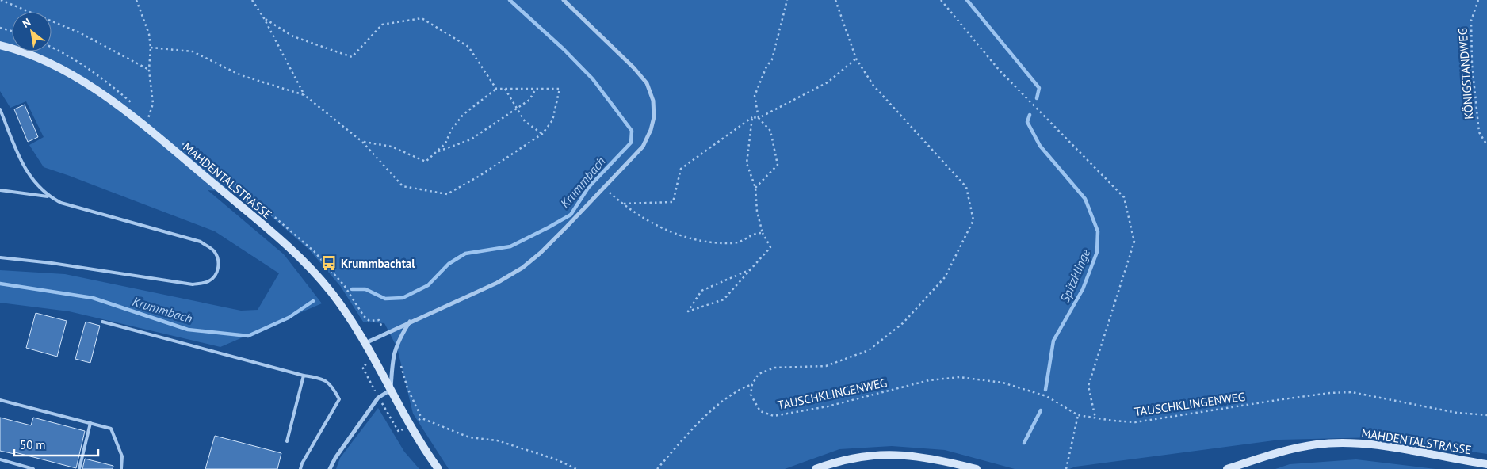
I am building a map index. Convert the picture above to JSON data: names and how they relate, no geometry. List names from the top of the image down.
{
  "streets": {
    "main road": ["MAHDENTALSTRASSE"],
    "path": ["KÖNIGSTANDWEG", "TAUSCHKLINGENWEG"]
  },
  "water": ["Krummbach", "Spitzklinge"],
  "places": {
    "bus stop": ["Krummbachtal"]
  },
  "scale_bar": "50 m",
  "north": "top left"
}
